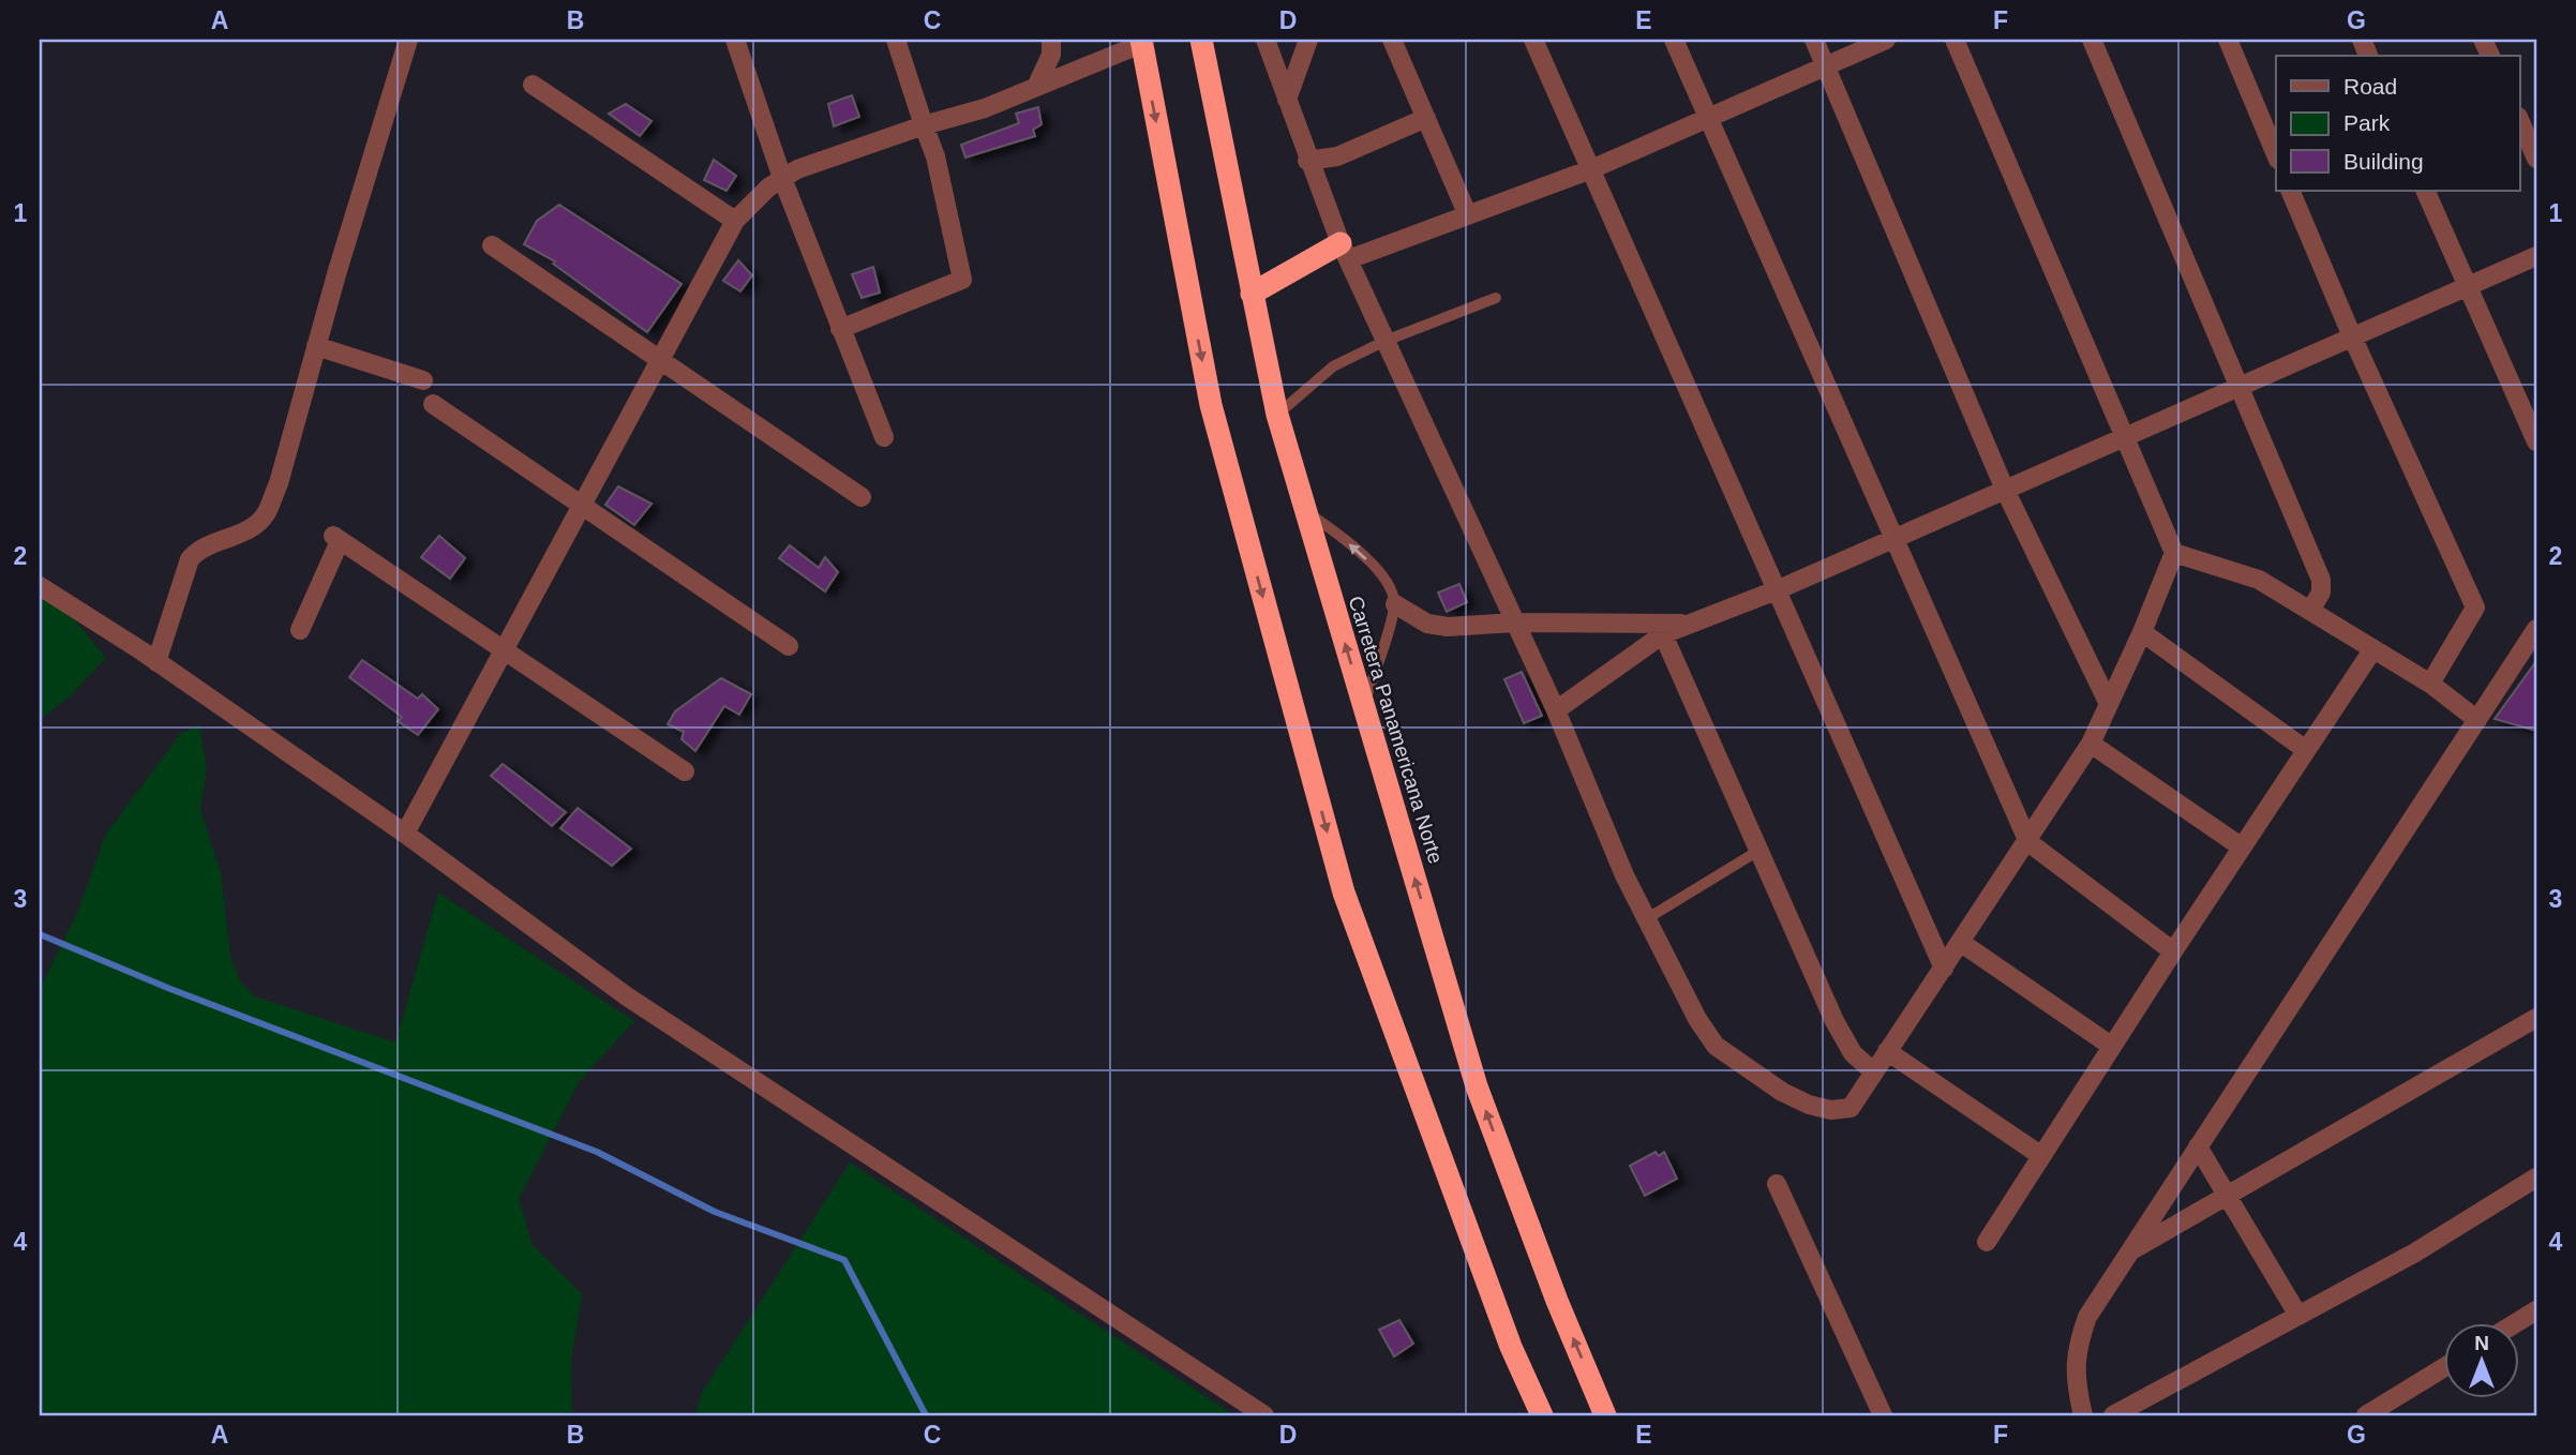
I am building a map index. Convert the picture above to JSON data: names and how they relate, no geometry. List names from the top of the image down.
{
  "streets": {
    "highway": ["Carretera Panamericana Norte"]
  },
  "legend": ["Road", "Park", "Building"],
  "north": "top",
  "grid": {
    "columns": [
      "A",
      "B",
      "C",
      "D",
      "E",
      "F",
      "G"
    ],
    "rows": [
      "1",
      "2",
      "3",
      "4"
    ]
  }
}
